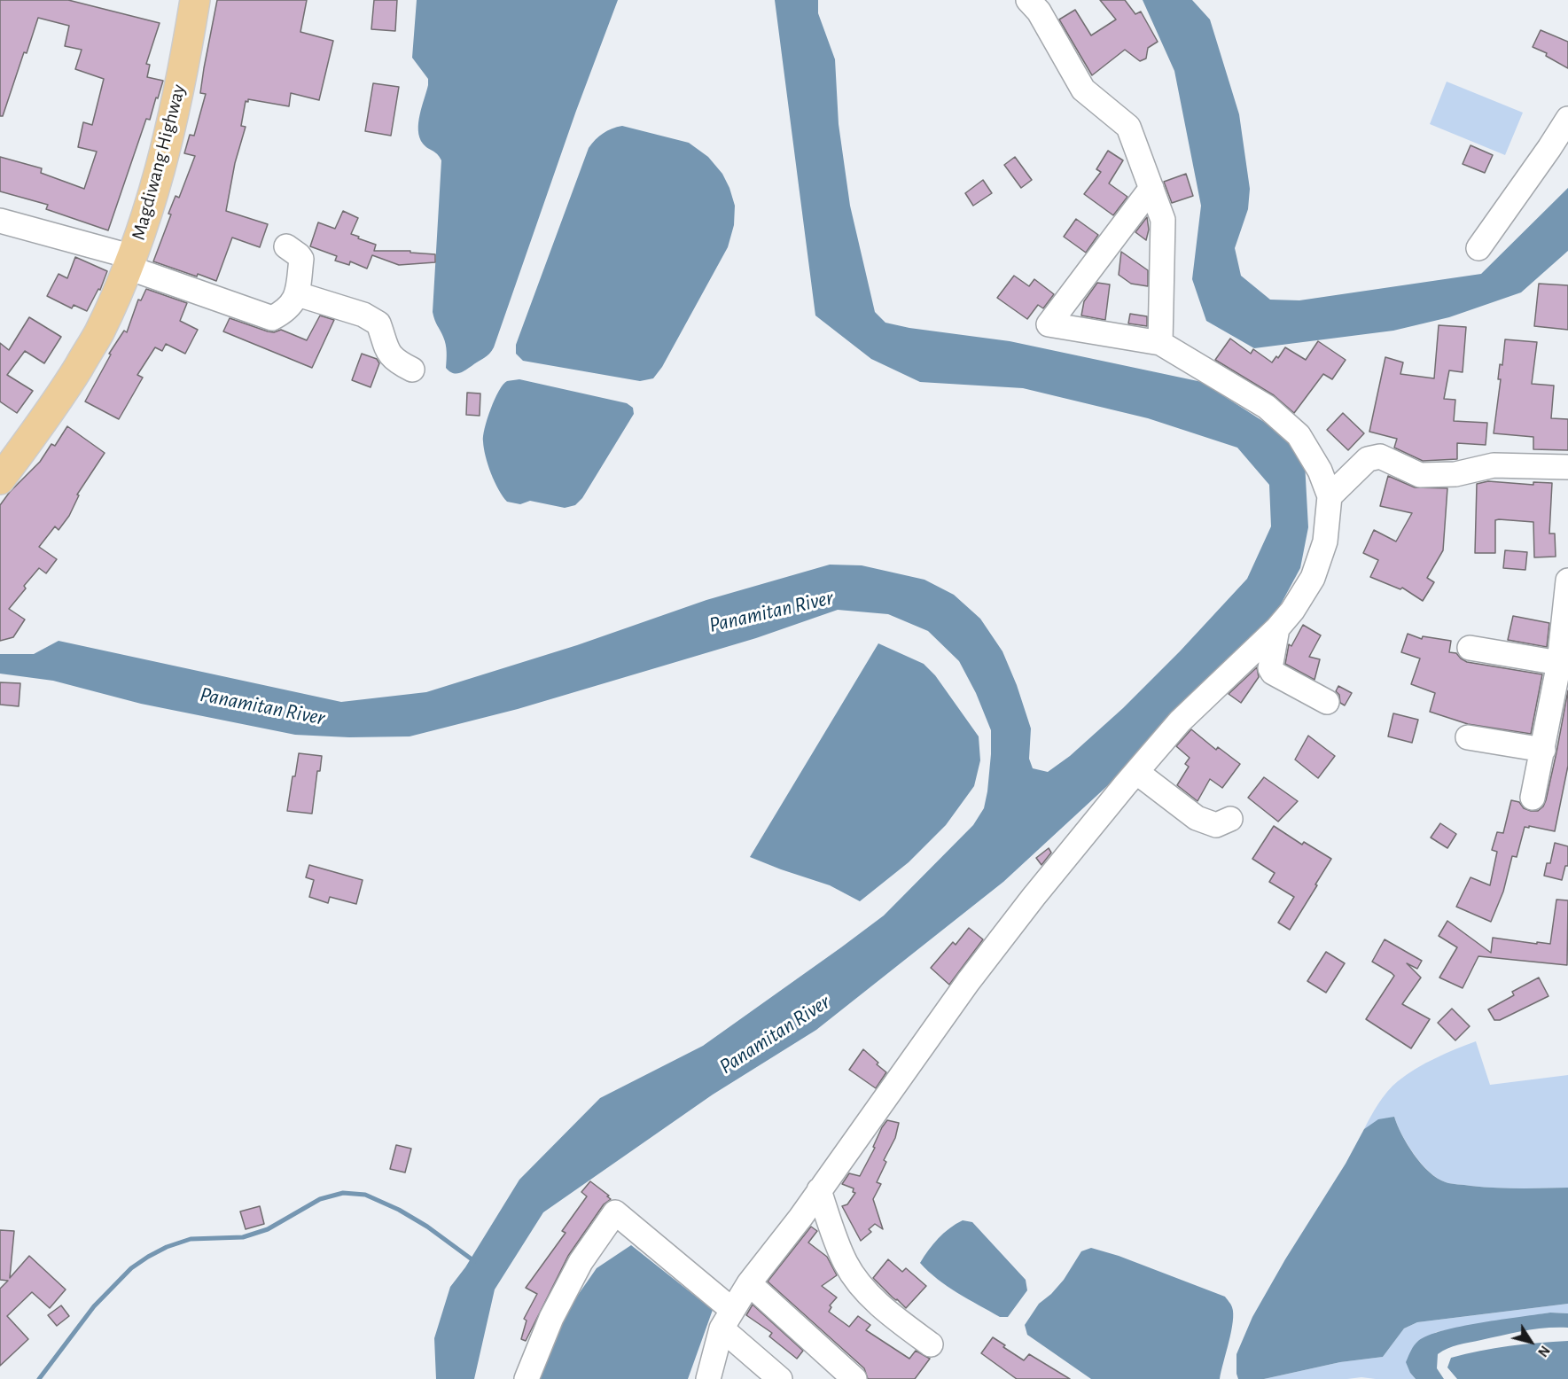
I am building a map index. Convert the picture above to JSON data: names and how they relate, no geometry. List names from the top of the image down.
{
  "streets": {
    "main road": ["Magdiwang Highway"]
  },
  "water": ["Panamitan River"],
  "north": "bottom right"
}
